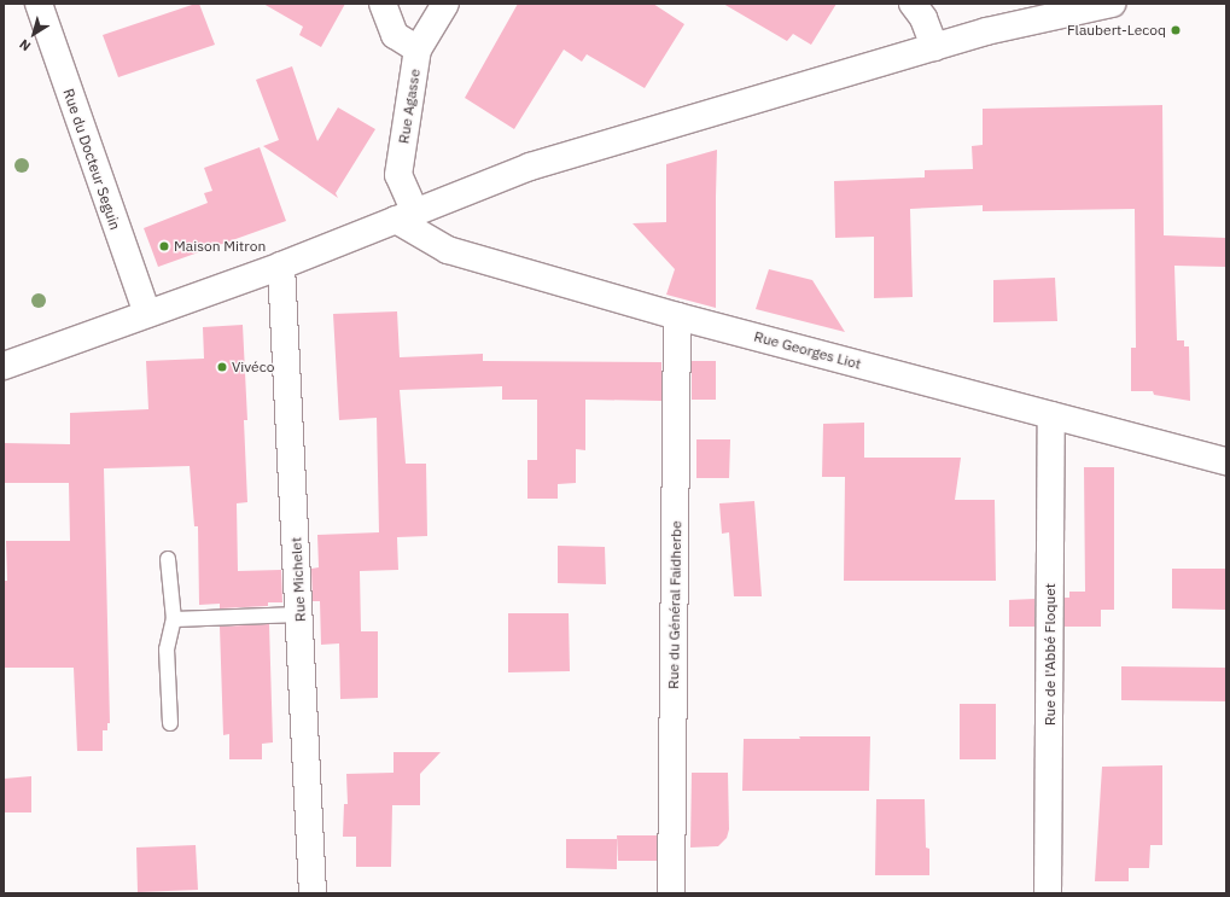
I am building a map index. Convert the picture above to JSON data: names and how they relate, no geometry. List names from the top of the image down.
{
  "streets": {
    "street": [
      "Rue Agasse",
      "Rue du Docteur Seguin",
      "Rue Georges Liot",
      "Rue Michelet",
      "Rue du Général Faidherbe",
      "Rue de l'Abbé Floquet"
    ]
  },
  "crossings": [
    ["Rue Agasse", "Rue Georges Liot"],
    ["Rue Georges Liot", "Rue du Général Faidherbe"],
    ["Rue Georges Liot", "Rue de l'Abbé Floquet"]
  ],
  "places": ["Flaubert-Lecoq", "Maison Mitron", "Vivéco"],
  "north": "bottom left"
}
